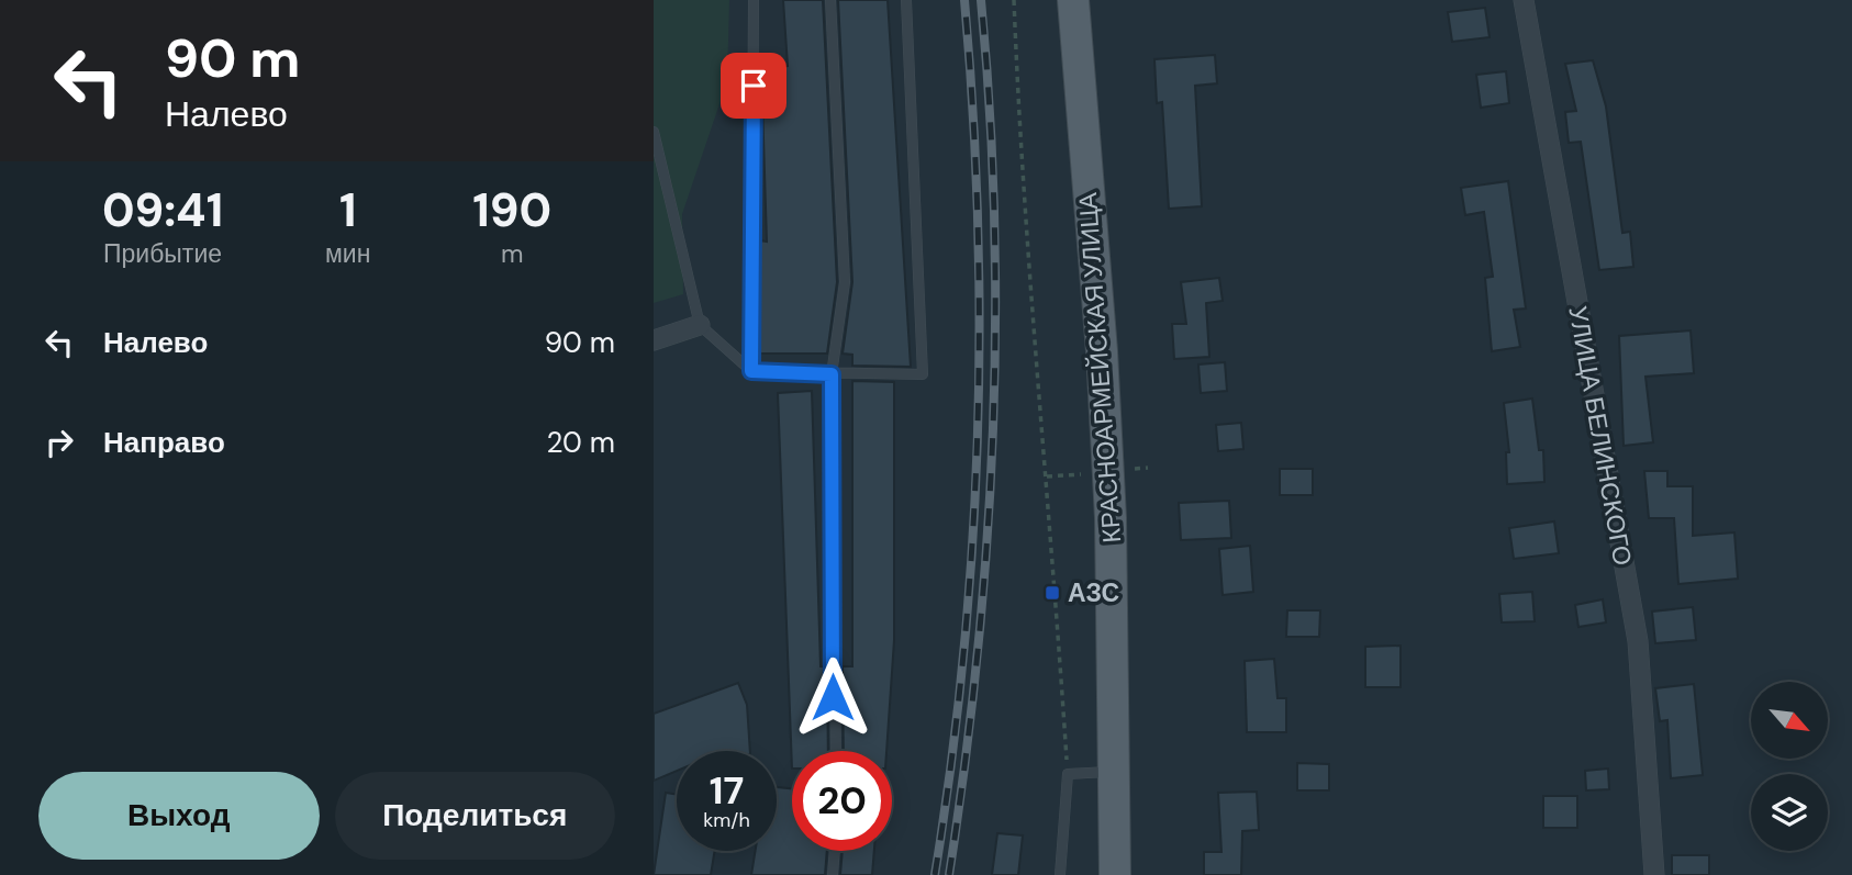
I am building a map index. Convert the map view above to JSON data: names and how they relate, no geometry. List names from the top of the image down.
{
  "streets": {
    "main road": ["КРАСНОАРМЕЙСКАЯ УЛИЦА"],
    "street": ["УЛИЦА БЕЛИНСКОГО"]
  },
  "places": {
    "transit": ["АЗС"]
  },
  "north": "bottom right",
  "page": {
    "turn": ["90 m", "Налево"],
    "eta": [
      "09:41",
      "Прибытие",
      "1",
      "мин",
      "190",
      "m"
    ],
    "list": [
      {
        "name": "Налево",
        "value": "90 m"
      },
      {
        "name": "Направо",
        "value": "20 m"
      }
    ],
    "speed": "17 km/h",
    "limit": "20",
    "buttons": ["Выход", "Поделиться"]
  }
}
